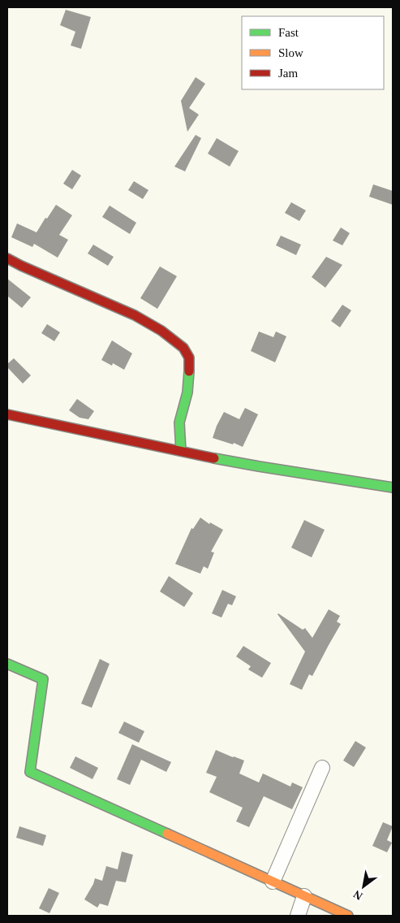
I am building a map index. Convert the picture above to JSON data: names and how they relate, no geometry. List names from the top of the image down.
{
  "legend": ["Fast", "Slow", "Jam"],
  "north": "bottom left"
}
